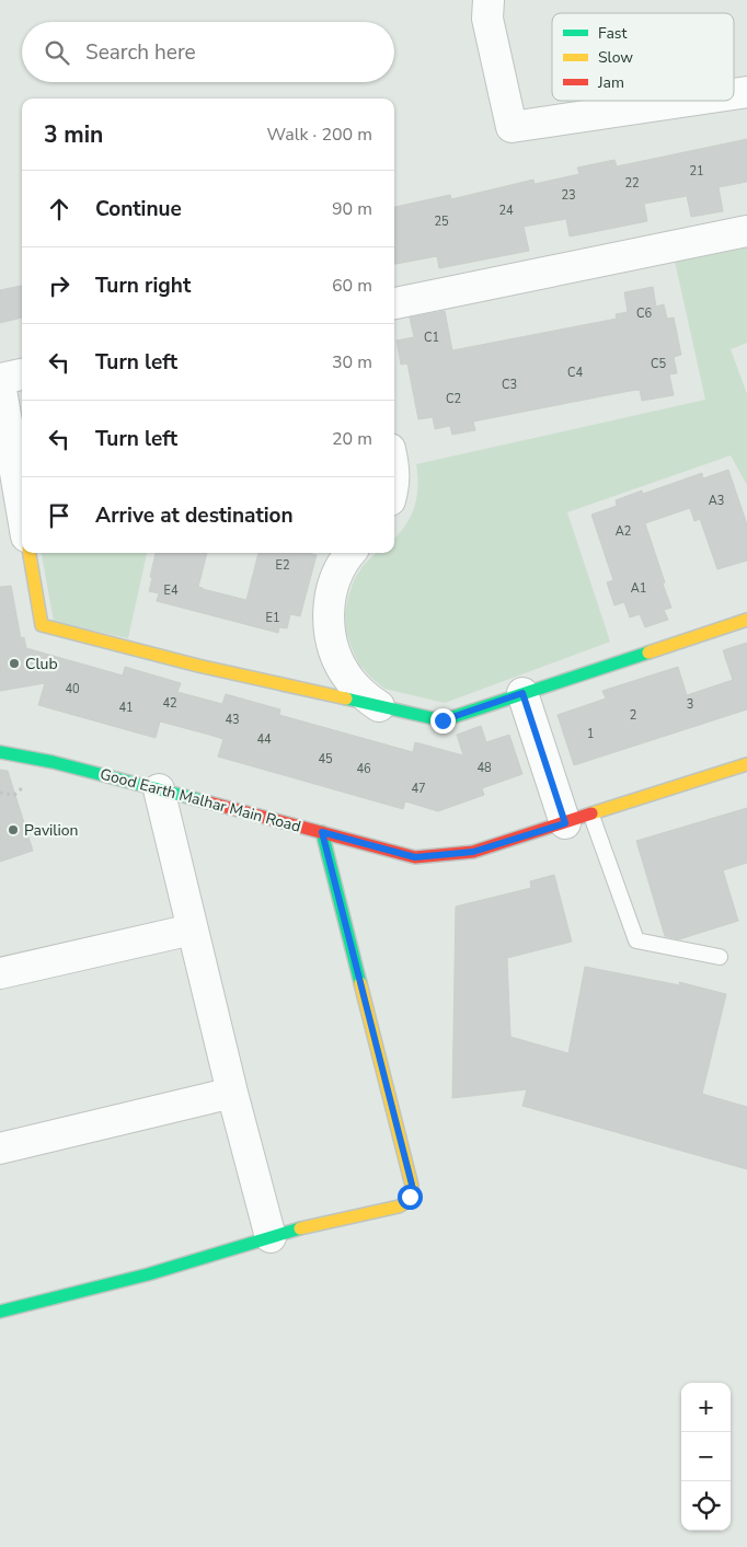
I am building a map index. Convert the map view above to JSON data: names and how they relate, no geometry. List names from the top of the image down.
{
  "streets": {
    "street": ["Good Earth Malhar Main Road"]
  },
  "places": ["Club", "Pavilion"],
  "house_numbers": [
    "21",
    "22",
    "23",
    "24",
    "25",
    "C6",
    "C1",
    "C5",
    "C4",
    "C3",
    "C2",
    "A3",
    "A2",
    "E2",
    "A1",
    "E4",
    "E1",
    "40",
    "42",
    "3",
    "41",
    "2",
    "43",
    "1",
    "44",
    "45",
    "48",
    "46",
    "47"
  ],
  "legend": ["Fast", "Slow", "Jam"],
  "page": {
    "search": "Search here",
    "heading": ["3 min", "Walk · 200 m"],
    "list": [
      ["Continue", "90 m"],
      ["Turn right", "60 m"],
      ["Turn left", "30 m"],
      ["Turn left", "20 m"],
      "Arrive at destination"
    ],
    "map_buttons": ["+", "−"]
  }
}
